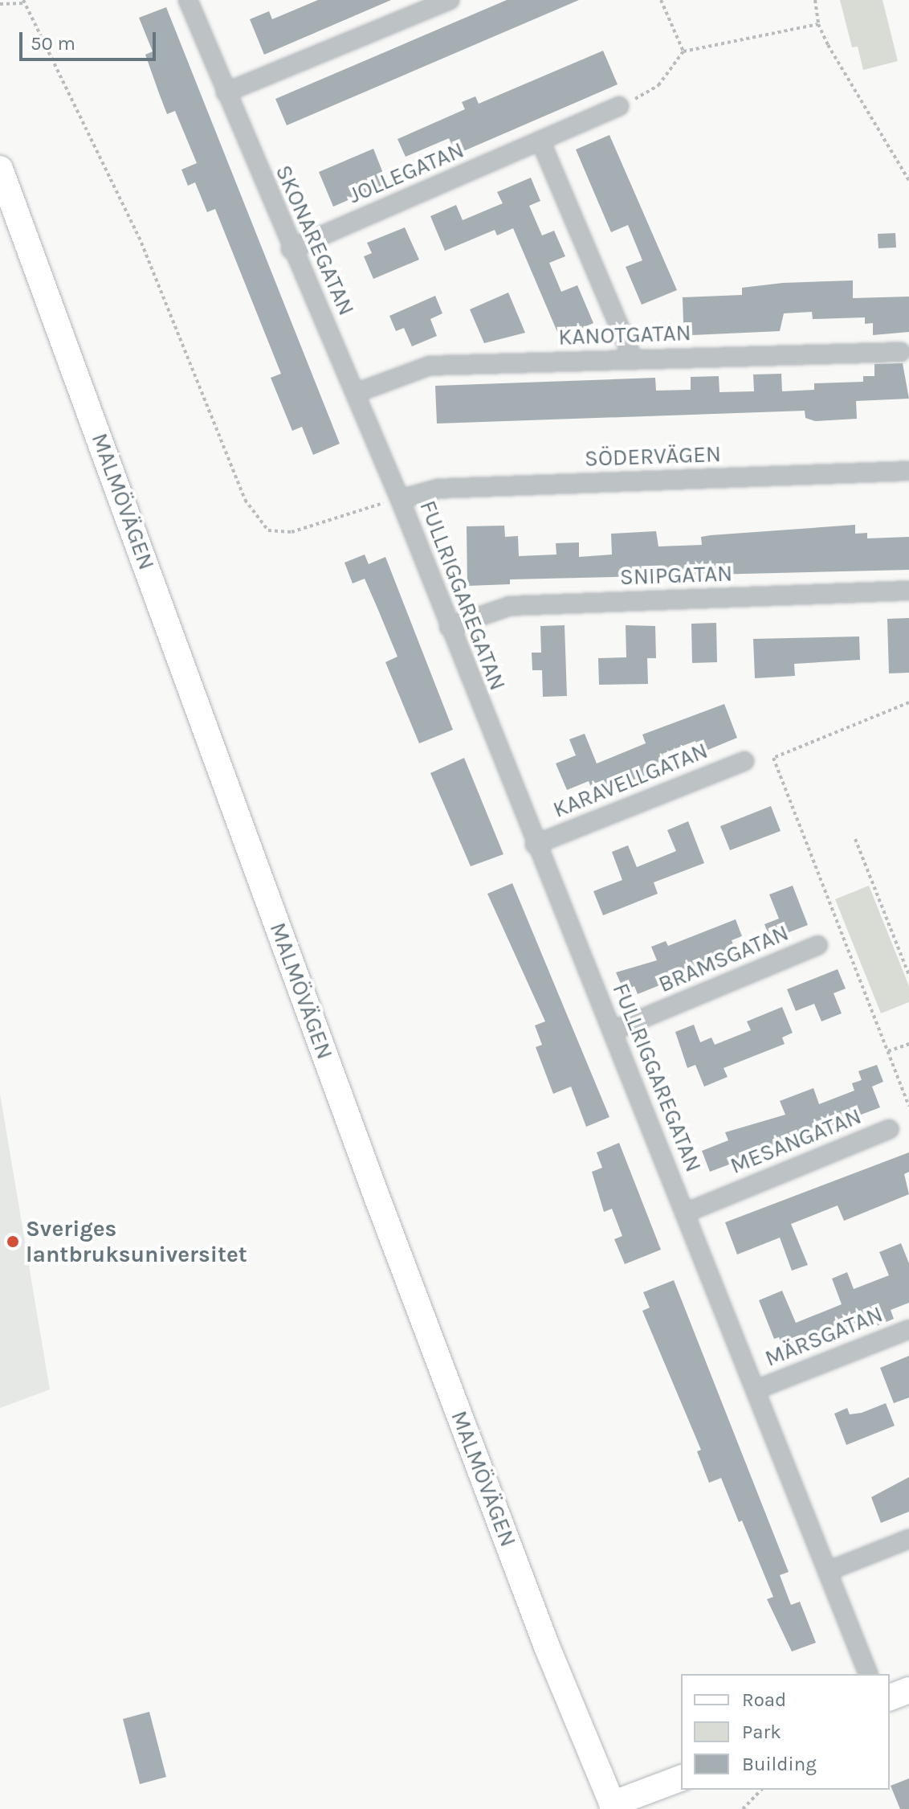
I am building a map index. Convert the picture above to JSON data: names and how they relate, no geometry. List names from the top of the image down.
{
  "streets": {
    "main road": ["MALMÖVÄGEN"],
    "street": [
      "JOLLEGATAN",
      "SKONAREGATAN",
      "KANOTGATAN",
      "SÖDERVÄGEN",
      "SNIPGATAN",
      "FULLRIGGAREGATAN",
      "KARAVELLGATAN",
      "BRAMSGATAN",
      "MESANGATAN",
      "MÄRSGATAN"
    ]
  },
  "crossings": [
    ["JOLLEGATAN", "SKONAREGATAN"],
    ["SKONAREGATAN", "KANOTGATAN"],
    ["SKONAREGATAN", "SÖDERVÄGEN"],
    ["SKONAREGATAN", "FULLRIGGAREGATAN"],
    ["SÖDERVÄGEN", "FULLRIGGAREGATAN"],
    ["SNIPGATAN", "FULLRIGGAREGATAN"],
    ["FULLRIGGAREGATAN", "KARAVELLGATAN"],
    ["FULLRIGGAREGATAN", "BRAMSGATAN"],
    ["FULLRIGGAREGATAN", "MESANGATAN"],
    ["FULLRIGGAREGATAN", "MÄRSGATAN"]
  ],
  "places": ["Sveriges lantbruksuniversitet"],
  "legend": ["Road", "Park", "Building"],
  "scale_bar": "50 m"
}
